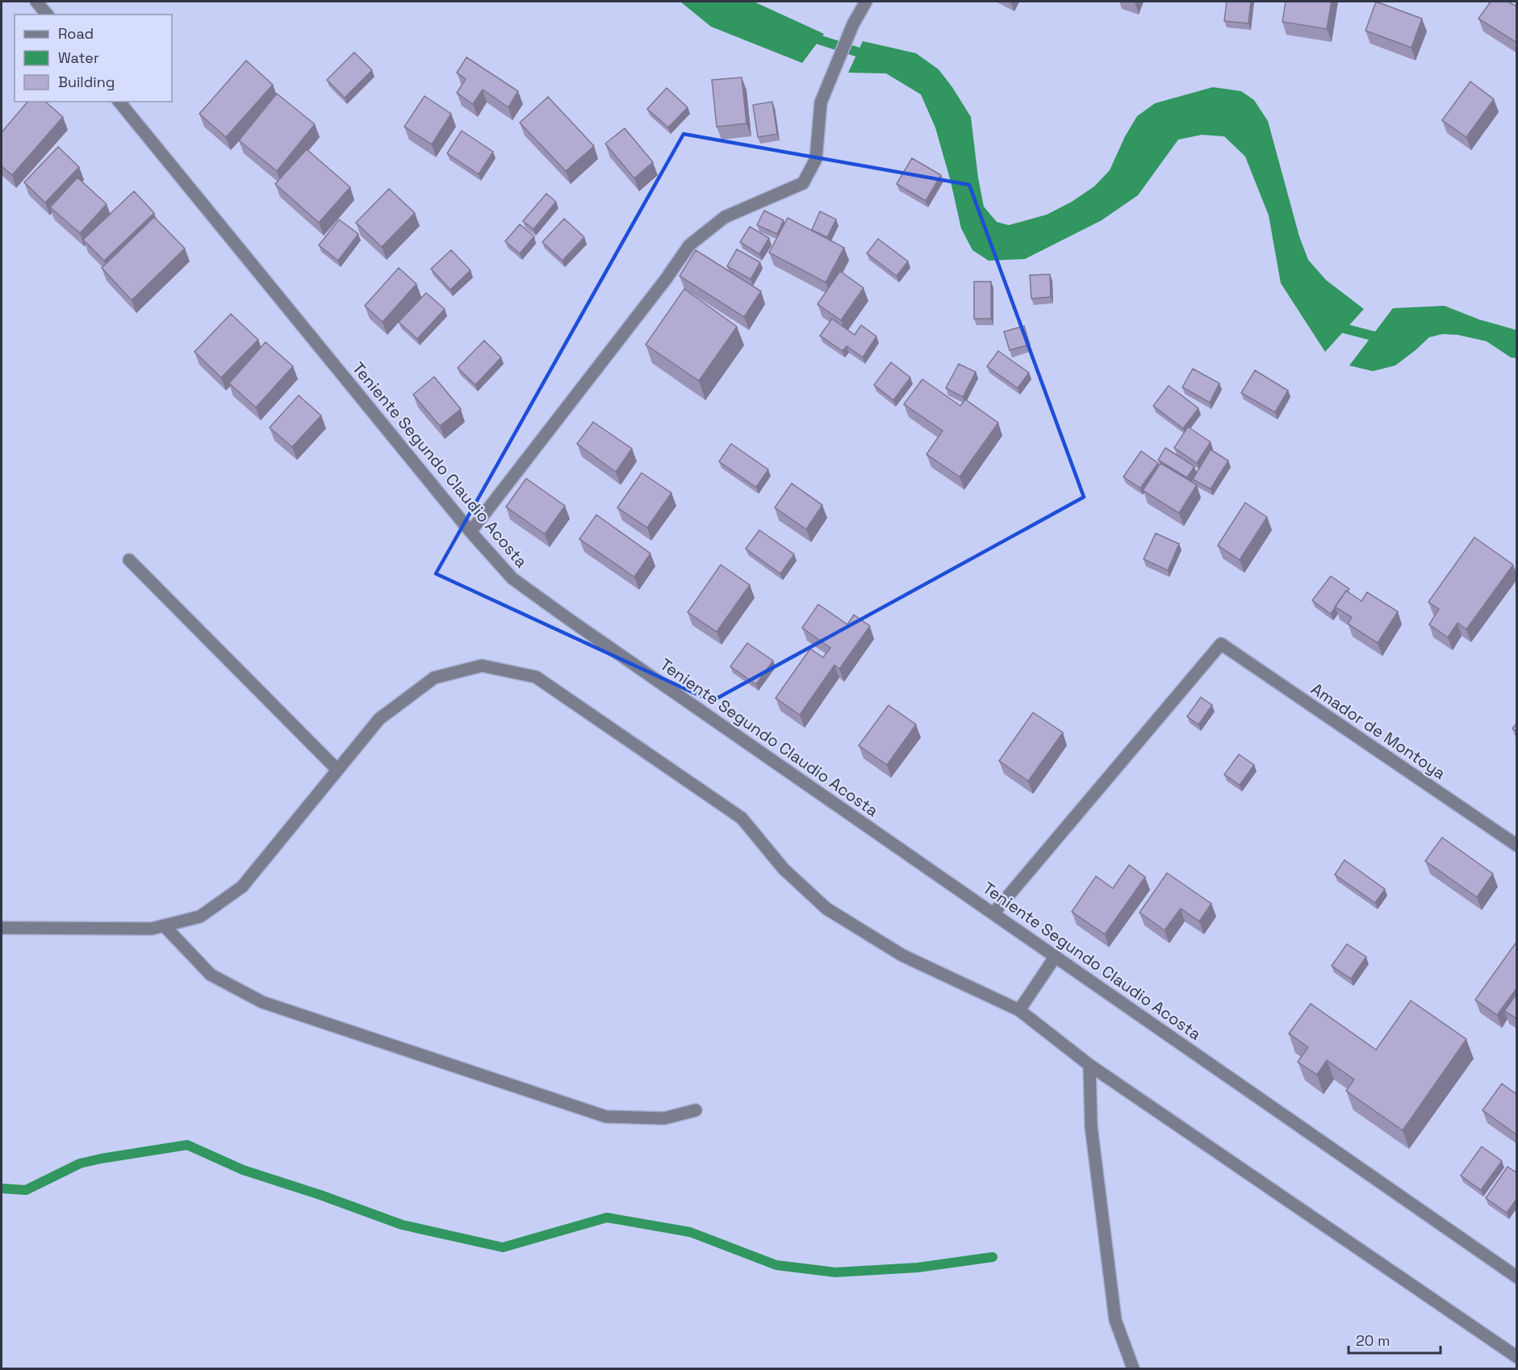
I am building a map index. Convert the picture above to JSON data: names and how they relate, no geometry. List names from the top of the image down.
{
  "streets": {
    "street": ["Teniente Segundo Claudio Acosta", "Amador de Montoya"]
  },
  "crossings": [
    ["Teniente Segundo Claudio Acosta", "Amador de Montoya"]
  ],
  "legend": ["Road", "Water", "Building"],
  "scale_bar": "20 m"
}
